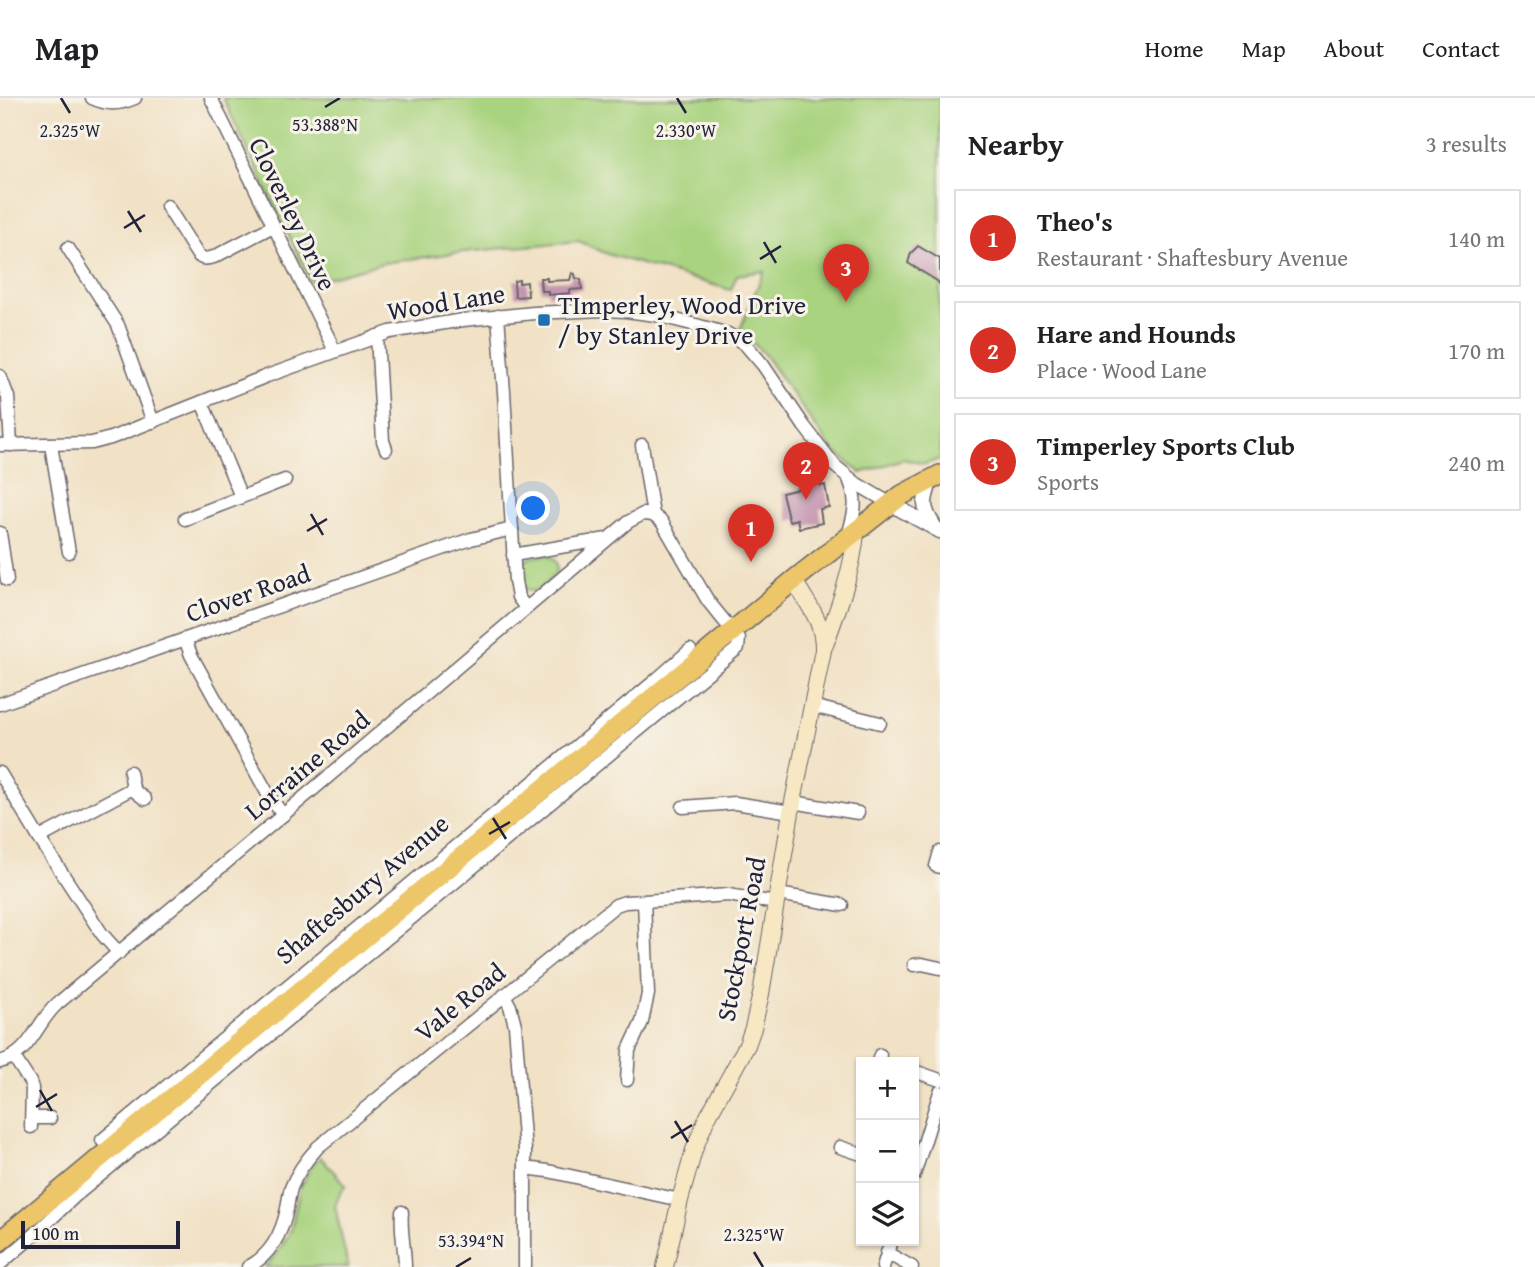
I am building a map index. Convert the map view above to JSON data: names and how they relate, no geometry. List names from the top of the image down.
{
  "streets": {
    "highway": ["Shaftesbury Avenue"],
    "main road": ["Stockport Road"],
    "street": [
      "Cloverley Drive",
      "Wood Lane",
      "Clover Road",
      "Lorraine Road",
      "Vale Road"
    ]
  },
  "crossings": [
    ["Cloverley Drive", "Wood Lane"],
    ["Shaftesbury Avenue", "Stockport Road"],
    ["Stockport Road", "Vale Road"]
  ],
  "places": {
    "transit": ["TImperley, Wood Drive / by Stanley Drive"]
  },
  "scale_bar": "100 m",
  "page": {
    "header": "Map",
    "nav": [
      "Home",
      "Map",
      "About",
      "Contact"
    ],
    "heading": ["Nearby", "3 results"],
    "list": [
      {
        "mark": "1",
        "name": "Theo's",
        "note": "Restaurant · Shaftesbury Avenue",
        "value": "140 m"
      },
      {
        "mark": "2",
        "name": "Hare and Hounds",
        "note": "Place · Wood Lane",
        "value": "170 m"
      },
      {
        "mark": "3",
        "name": "Timperley Sports Club",
        "note": "Sports",
        "value": "240 m"
      }
    ],
    "pins": ["3", "2", "1"],
    "map_buttons": ["+", "−"],
    "scale": "100 m"
  },
  "coordinates": [
    "53.388°N",
    "2.325°W",
    "2.330°W",
    "53.394°N"
  ]
}
